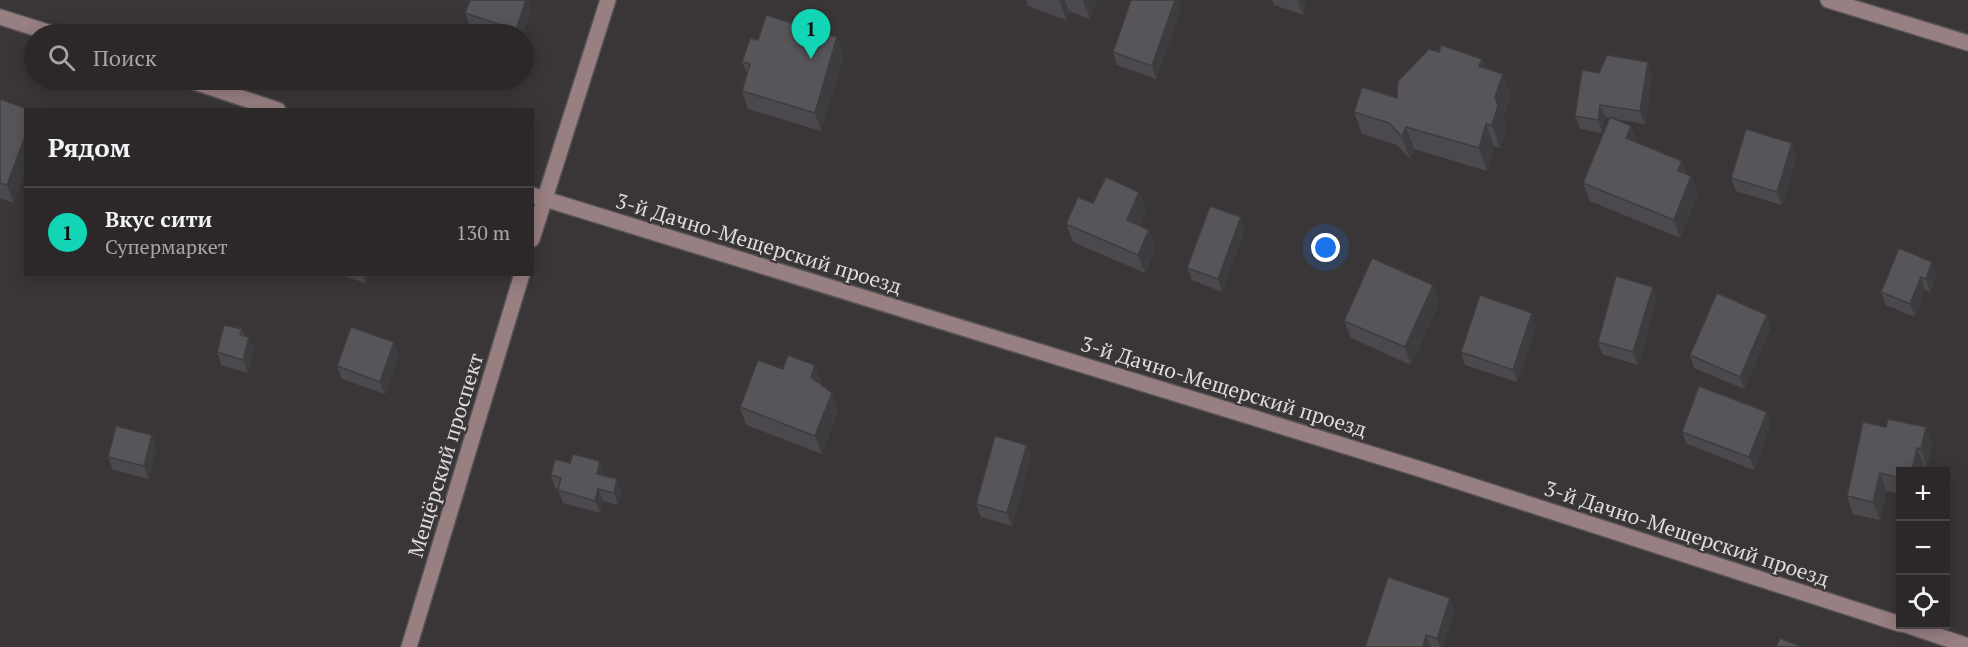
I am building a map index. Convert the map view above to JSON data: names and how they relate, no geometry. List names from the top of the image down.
{
  "streets": {
    "street": ["3-й Дачно-Мещерский проезд", "Мещёрский проспект"]
  },
  "page": {
    "pins": "1",
    "search": "Поиск",
    "heading": "Рядом",
    "list": [
      {
        "mark": "1",
        "name": "Вкус сити",
        "note": "Супермаркет",
        "value": "130 m"
      }
    ],
    "map_buttons": ["+", "−"]
  }
}
